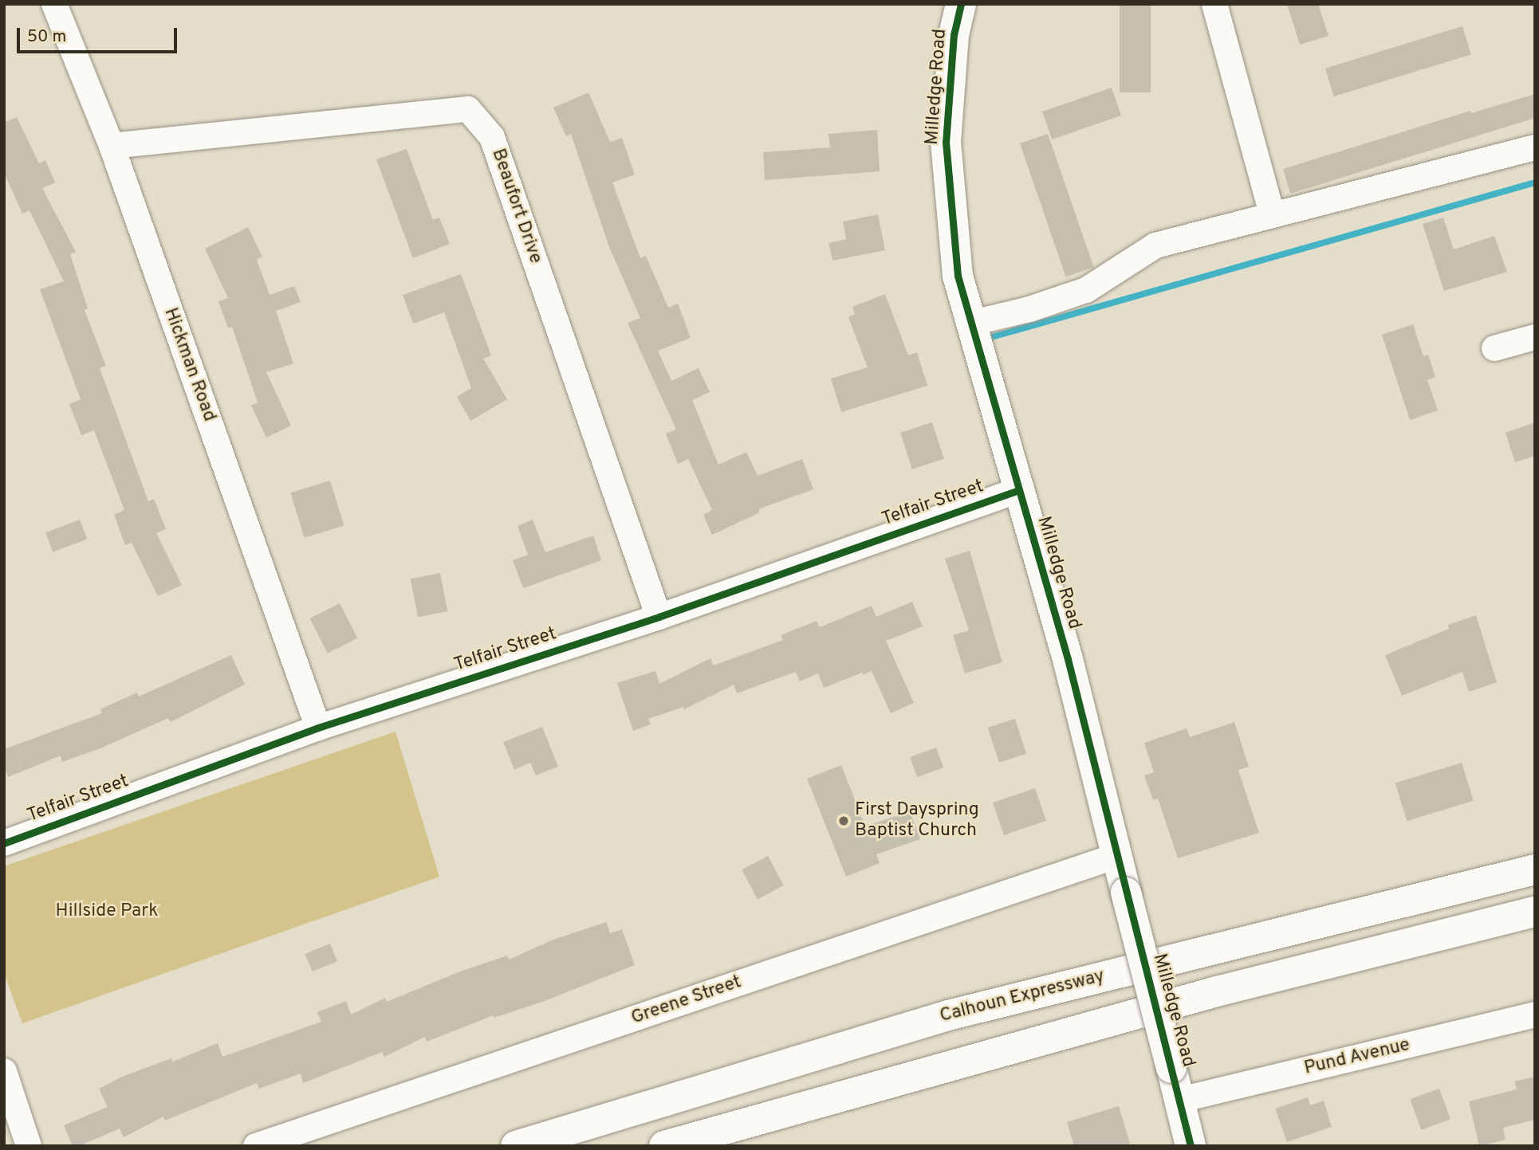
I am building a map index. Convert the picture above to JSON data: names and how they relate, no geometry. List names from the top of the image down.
{
  "streets": {
    "main road": ["Milledge Road", "Calhoun Expressway"],
    "street": [
      "Beaufort Drive",
      "Hickman Road",
      "Telfair Street",
      "Greene Street",
      "Pund Avenue"
    ]
  },
  "crossings": [
    ["Milledge Road", "Telfair Street"],
    ["Milledge Road", "Greene Street"],
    ["Milledge Road", "Pund Avenue"],
    ["Beaufort Drive", "Hickman Road"],
    ["Beaufort Drive", "Telfair Street"],
    ["Hickman Road", "Telfair Street"]
  ],
  "parks": ["Hillside Park"],
  "places": ["First Dayspring Baptist Church"],
  "scale_bar": "50 m"
}
